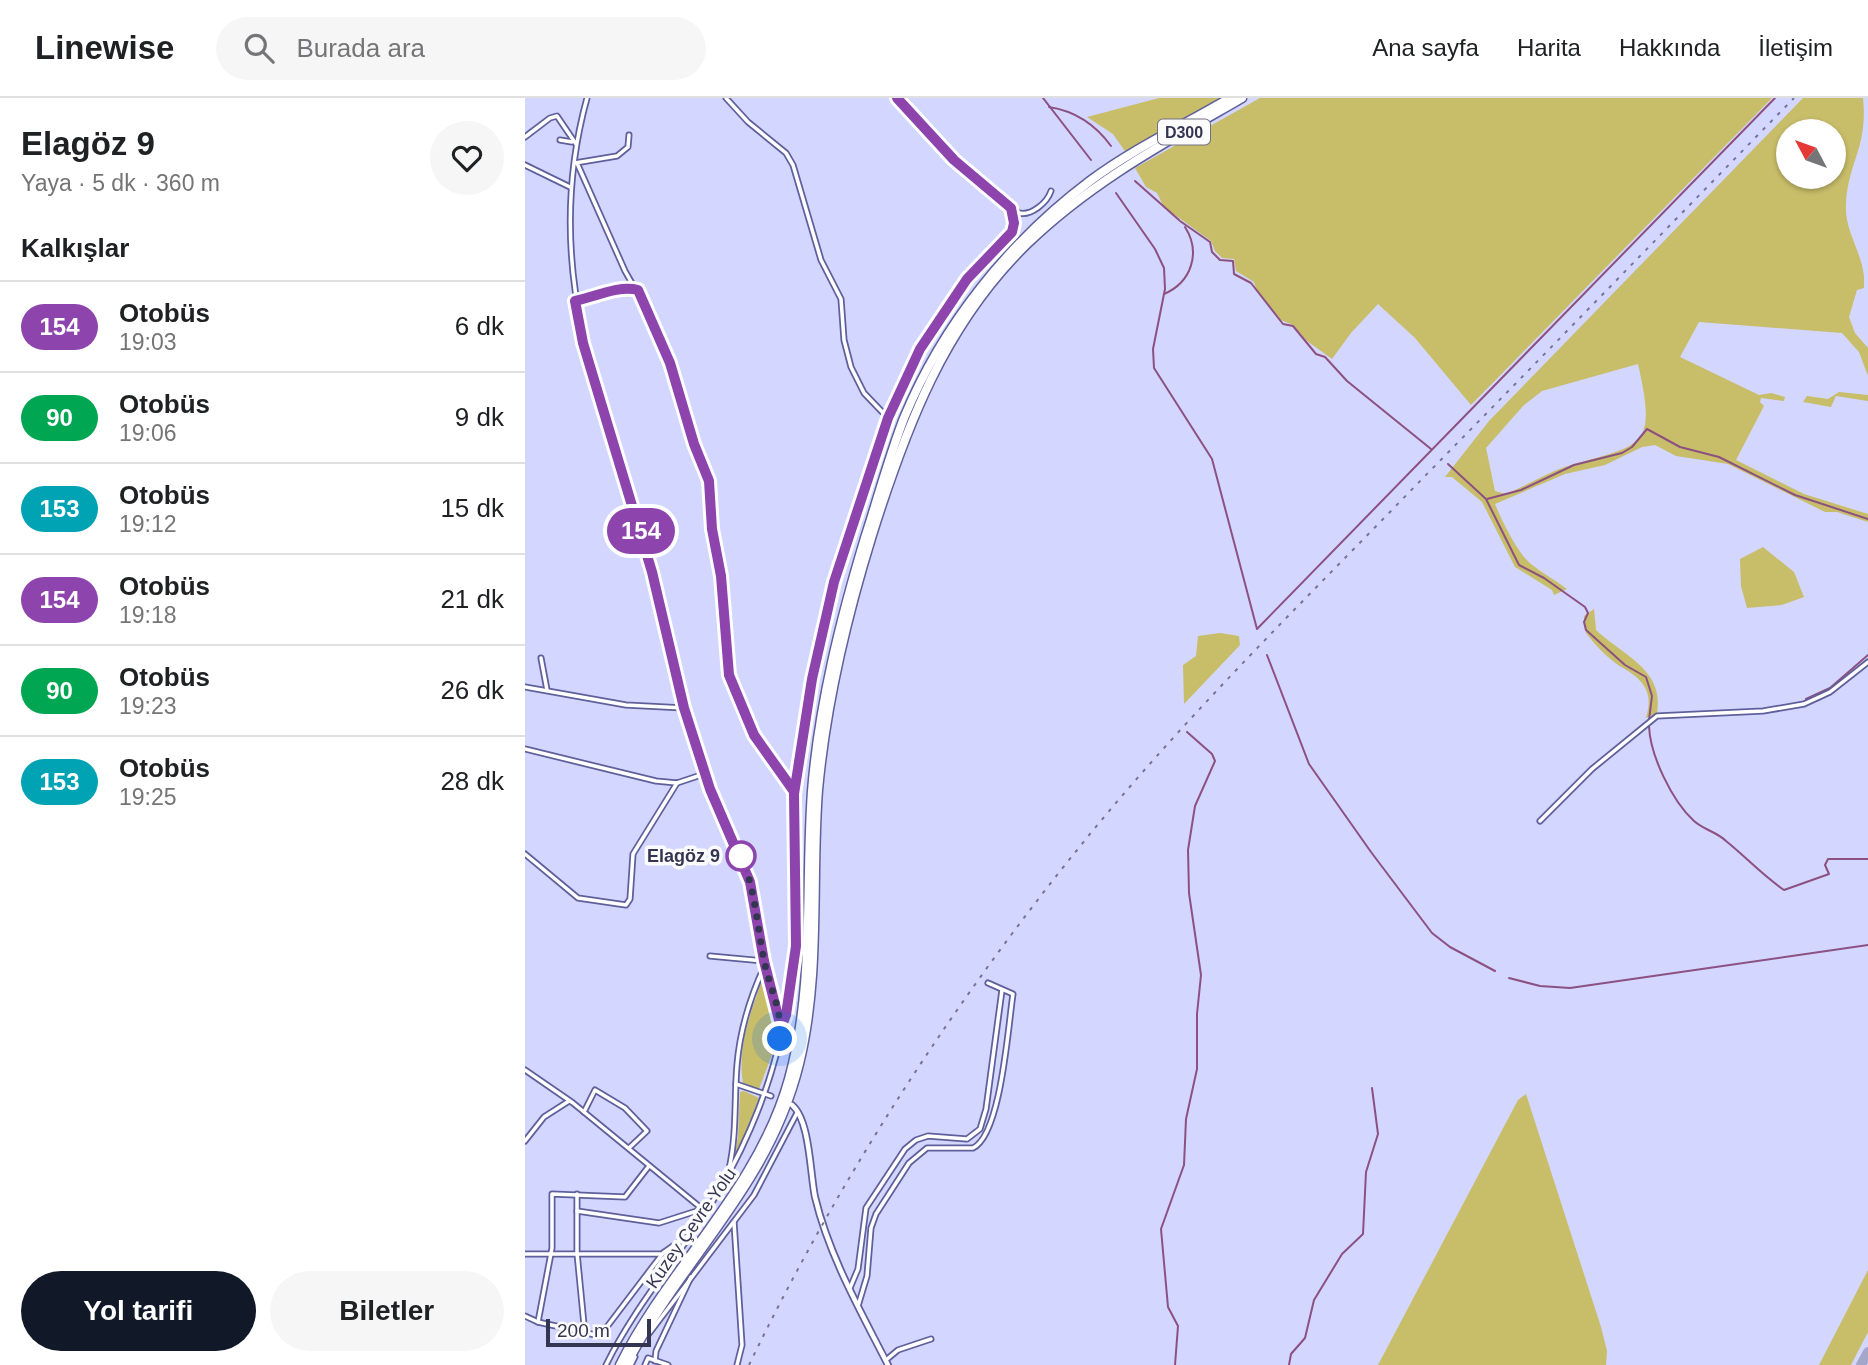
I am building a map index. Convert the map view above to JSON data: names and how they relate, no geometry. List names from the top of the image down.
{
  "streets": {
    "highway": ["D300", "Kuzey Çevre Yolu"]
  },
  "crossings": [
    ["D300", "Kuzey Çevre Yolu"]
  ],
  "places": ["Elagöz 9"],
  "lines": ["bus line 154"],
  "scale_bar": "200 m",
  "north": "top left",
  "page": {
    "header": "Linewise",
    "search": "Burada ara",
    "nav": [
      "Ana sayfa",
      "Harita",
      "Hakkında",
      "İletişim"
    ],
    "heading": [
      ["Elagöz 9", "Yaya · 5 dk · 360 m"],
      "Kalkışlar"
    ],
    "on_map": "154",
    "list": [
      {
        "mark": "154",
        "name": "Otobüs",
        "note": "19:03",
        "value": "6 dk"
      },
      {
        "mark": "90",
        "name": "Otobüs",
        "note": "19:06",
        "value": "9 dk"
      },
      {
        "mark": "153",
        "name": "Otobüs",
        "note": "19:12",
        "value": "15 dk"
      },
      {
        "mark": "154",
        "name": "Otobüs",
        "note": "19:18",
        "value": "21 dk"
      },
      {
        "mark": "90",
        "name": "Otobüs",
        "note": "19:23",
        "value": "26 dk"
      },
      {
        "mark": "153",
        "name": "Otobüs",
        "note": "19:25",
        "value": "28 dk"
      }
    ],
    "buttons": ["Yol tarifi", "Biletler"],
    "scale": "200 m"
  }
}
